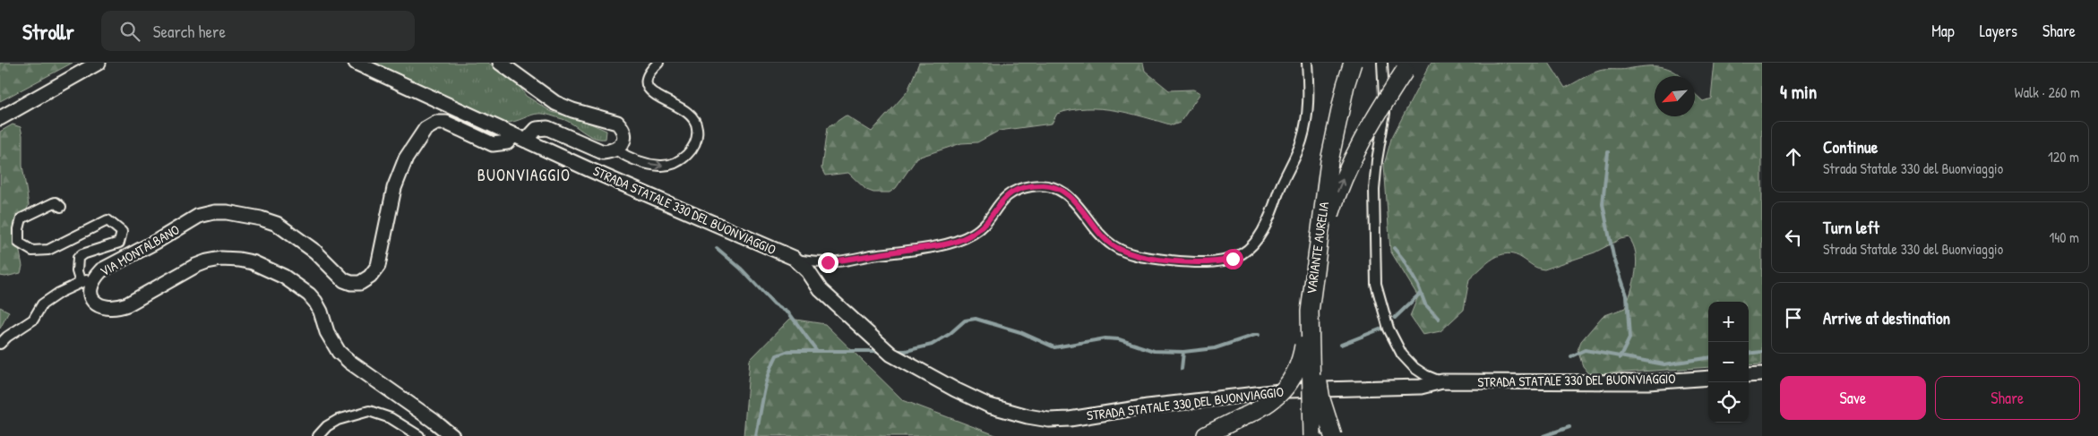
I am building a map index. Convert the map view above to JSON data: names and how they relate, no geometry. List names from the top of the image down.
{
  "streets": {
    "highway": ["VARIANTE AURELIA"],
    "main road": ["STRADA STATALE 330 DEL BUONVIAGGIO", "VIA MONTALBANO"]
  },
  "crossings": [
    ["STRADA STATALE 330 DEL BUONVIAGGIO", "VIA MONTALBANO"]
  ],
  "districts": ["BUONVIAGGIO"],
  "north": "bottom left",
  "page": {
    "header": "Strollr",
    "search": "Search here",
    "nav": ["Map", "Layers", "Share"],
    "heading": ["4 min", "Walk · 260 m"],
    "list": [
      ["Continue", "Strada Statale 330 del Buonviaggio", "120 m"],
      ["Turn left", "Strada Statale 330 del Buonviaggio", "140 m"],
      "Arrive at destination"
    ],
    "map_buttons": ["+", "−"],
    "buttons": ["Save", "Share"]
  }
}
